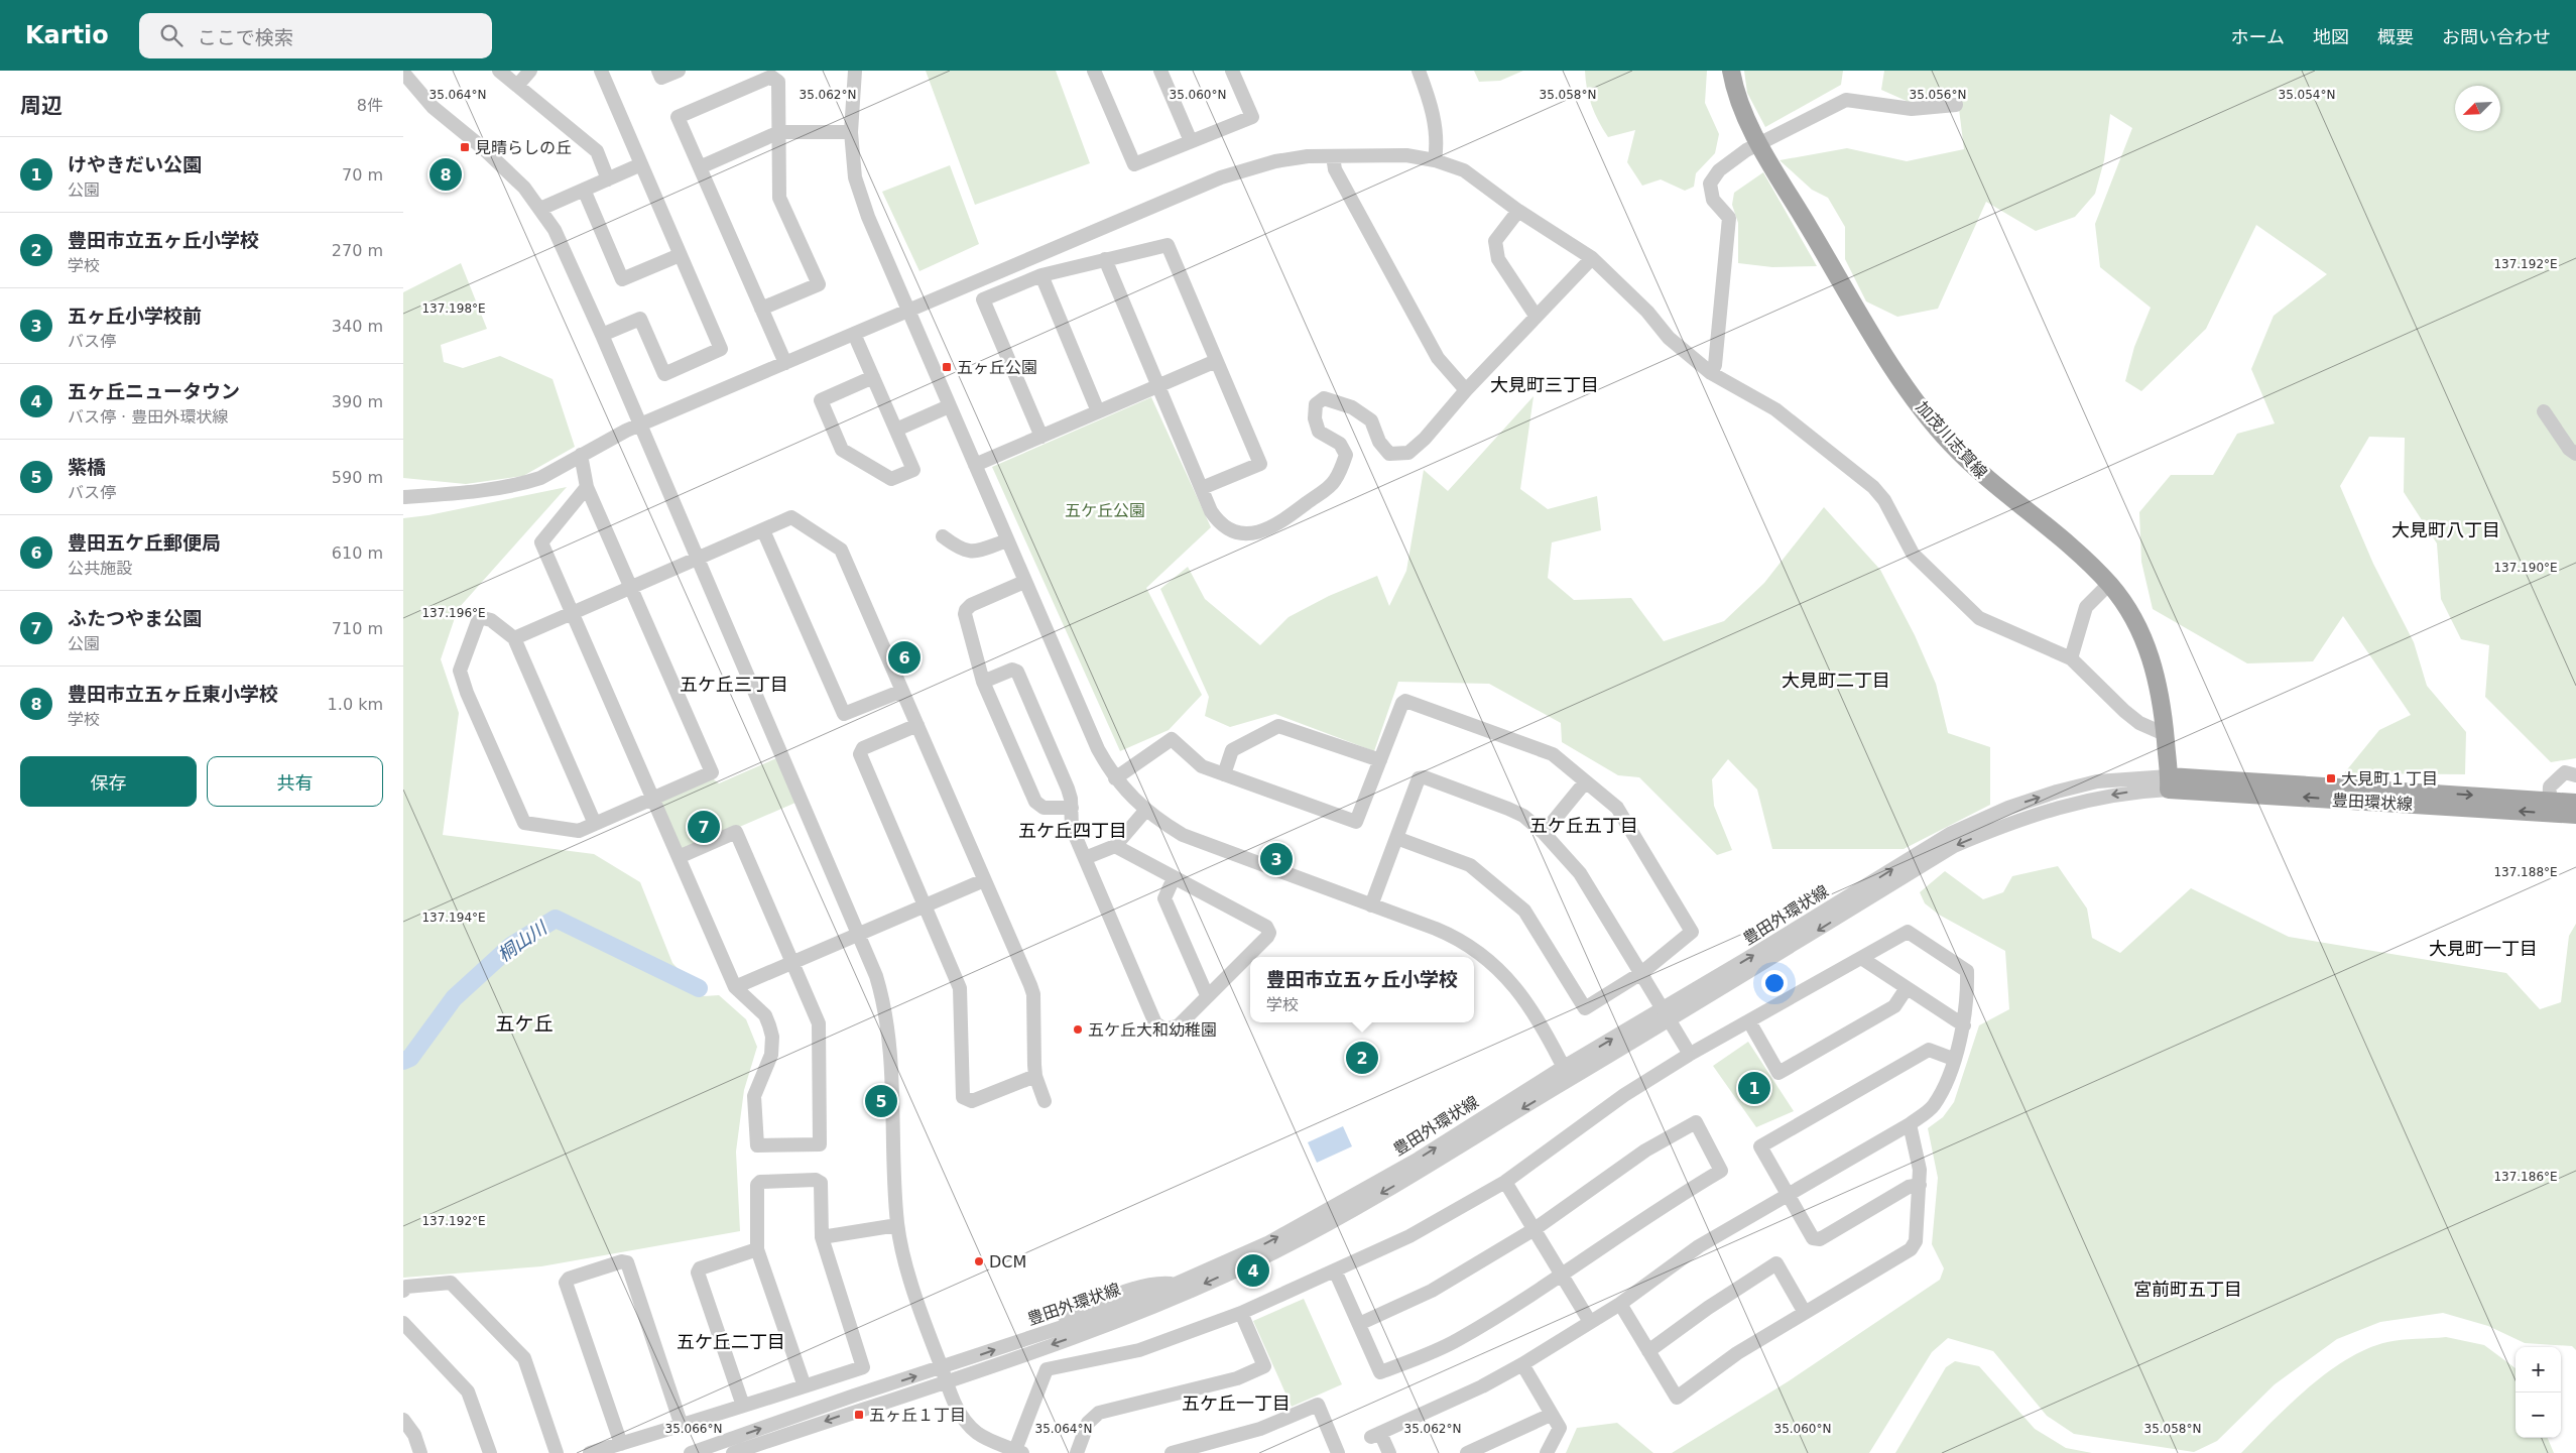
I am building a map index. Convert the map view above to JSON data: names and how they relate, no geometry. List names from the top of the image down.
{
  "streets": {
    "main road": ["加茂川志賀線", "豊田環状線"],
    "street": ["豊田外環状線"]
  },
  "crossings": [
    ["加茂川志賀線", "豊田環状線"],
    ["加茂川志賀線", "豊田外環状線"],
    ["豊田環状線", "豊田外環状線"]
  ],
  "districts": [
    "大見町三丁目",
    "大見町八丁目",
    "大見町二丁目",
    "五ケ丘三丁目",
    "五ケ丘五丁目",
    "五ケ丘四丁目",
    "大見町一丁目",
    "五ケ丘",
    "宮前町五丁目",
    "五ケ丘二丁目",
    "五ケ丘一丁目"
  ],
  "water": ["桐山川"],
  "parks": ["五ケ丘公園"],
  "places": {
    "transit": [
      "見晴らしの丘",
      "五ヶ丘公園",
      "大見町１丁目",
      "五ヶ丘１丁目"
    ],
    "other": ["五ケ丘大和幼稚園", "DCM"]
  },
  "north": "bottom left",
  "page": {
    "header": "Kartio",
    "search": "ここで検索",
    "nav": [
      "ホーム",
      "地図",
      "概要",
      "お問い合わせ"
    ],
    "heading": ["周辺", "8件"],
    "list": [
      {
        "mark": "1",
        "name": "けやきだい公園",
        "note": "公園",
        "value": "70 m"
      },
      {
        "mark": "2",
        "name": "豊田市立五ヶ丘小学校",
        "note": "学校",
        "value": "270 m"
      },
      {
        "mark": "3",
        "name": "五ヶ丘小学校前",
        "note": "バス停",
        "value": "340 m"
      },
      {
        "mark": "4",
        "name": "五ヶ丘ニュータウン",
        "note": "バス停 · 豊田外環状線",
        "value": "390 m"
      },
      {
        "mark": "5",
        "name": "紫橋",
        "note": "バス停",
        "value": "590 m"
      },
      {
        "mark": "6",
        "name": "豊田五ケ丘郵便局",
        "note": "公共施設",
        "value": "610 m"
      },
      {
        "mark": "7",
        "name": "ふたつやま公園",
        "note": "公園",
        "value": "710 m"
      },
      {
        "mark": "8",
        "name": "豊田市立五ヶ丘東小学校",
        "note": "学校",
        "value": "1.0 km"
      }
    ],
    "pins": [
      "8",
      "6",
      "7",
      "3",
      "2",
      "1",
      "5",
      "4"
    ],
    "buttons": ["保存", "共有"],
    "popup": ["豊田市立五ヶ丘小学校", "学校"],
    "map_buttons": ["+", "−"]
  },
  "coordinates": [
    "35.064°N",
    "35.062°N",
    "35.060°N",
    "35.058°N",
    "35.056°N",
    "35.054°N",
    "137.192°E",
    "137.198°E",
    "137.190°E",
    "137.196°E",
    "137.188°E",
    "137.194°E",
    "137.186°E",
    "35.066°N"
  ]
}
